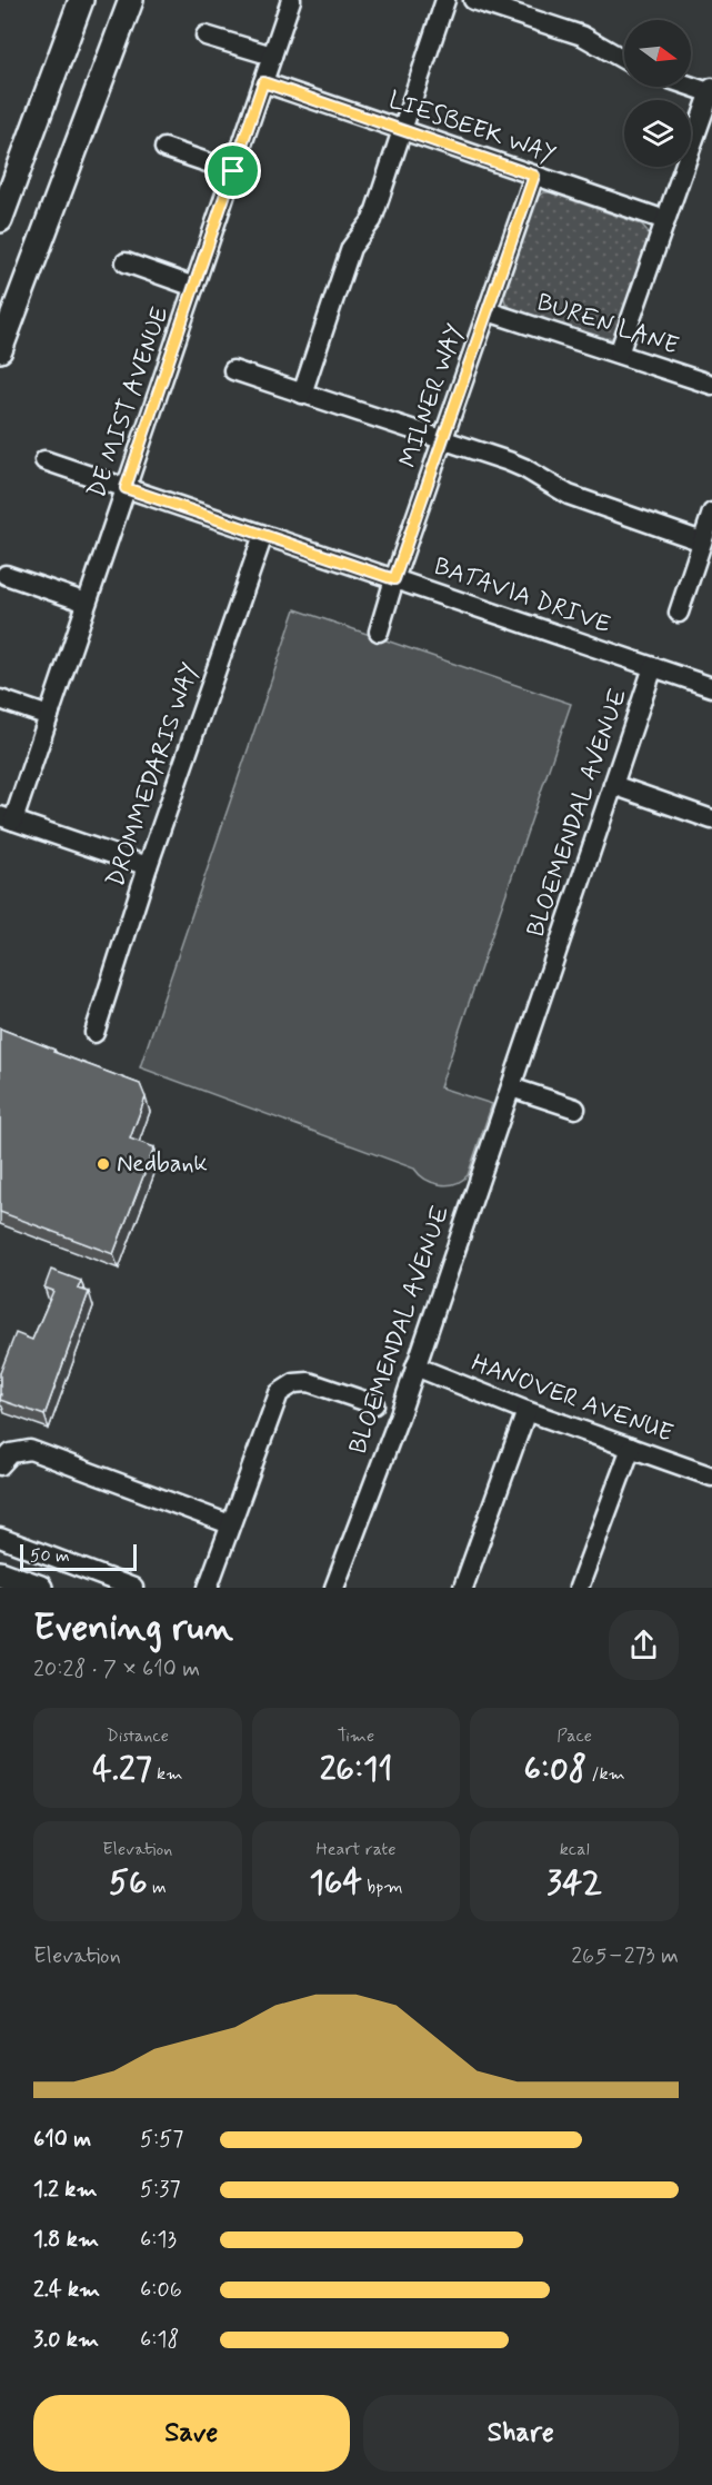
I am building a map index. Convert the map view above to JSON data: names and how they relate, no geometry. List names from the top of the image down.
{
  "streets": {
    "street": [
      "LIESBEEK WAY",
      "BUREN LANE",
      "MILNER WAY",
      "DE MIST AVENUE",
      "BATAVIA DRIVE",
      "DROMMEDARIS WAY",
      "BLOEMENDAL AVENUE",
      "HANOVER AVENUE"
    ]
  },
  "crossings": [
    ["LIESBEEK WAY", "MILNER WAY"],
    ["LIESBEEK WAY", "DE MIST AVENUE"],
    ["BUREN LANE", "MILNER WAY"],
    ["MILNER WAY", "BATAVIA DRIVE"],
    ["DE MIST AVENUE", "BATAVIA DRIVE"],
    ["BATAVIA DRIVE", "DROMMEDARIS WAY"],
    ["BATAVIA DRIVE", "BLOEMENDAL AVENUE"],
    ["BLOEMENDAL AVENUE", "HANOVER AVENUE"]
  ],
  "places": ["Nedbank"],
  "scale_bar": "50 m",
  "north": "right",
  "page": {
    "scale": "50 m",
    "heading": ["Evening run", "20:28 · 7 × 610 m"],
    "stats": [
      ["Distance", "4.27 km"],
      ["Time", "26:11"],
      ["Pace", "6:08 /km"],
      ["Elevation", "56 m"],
      ["Heart rate", "164 bpm"],
      ["kcal", "342"]
    ],
    "chart": ["Elevation", "265–273 m"],
    "list": [
      {
        "name": "610 m",
        "note": "5:57"
      },
      {
        "name": "1.2 km",
        "note": "5:37"
      },
      {
        "name": "1.8 km",
        "note": "6:13"
      },
      {
        "name": "2.4 km",
        "note": "6:06"
      },
      {
        "name": "3.0 km",
        "note": "6:18"
      }
    ],
    "buttons": ["Save", "Share"]
  }
}
